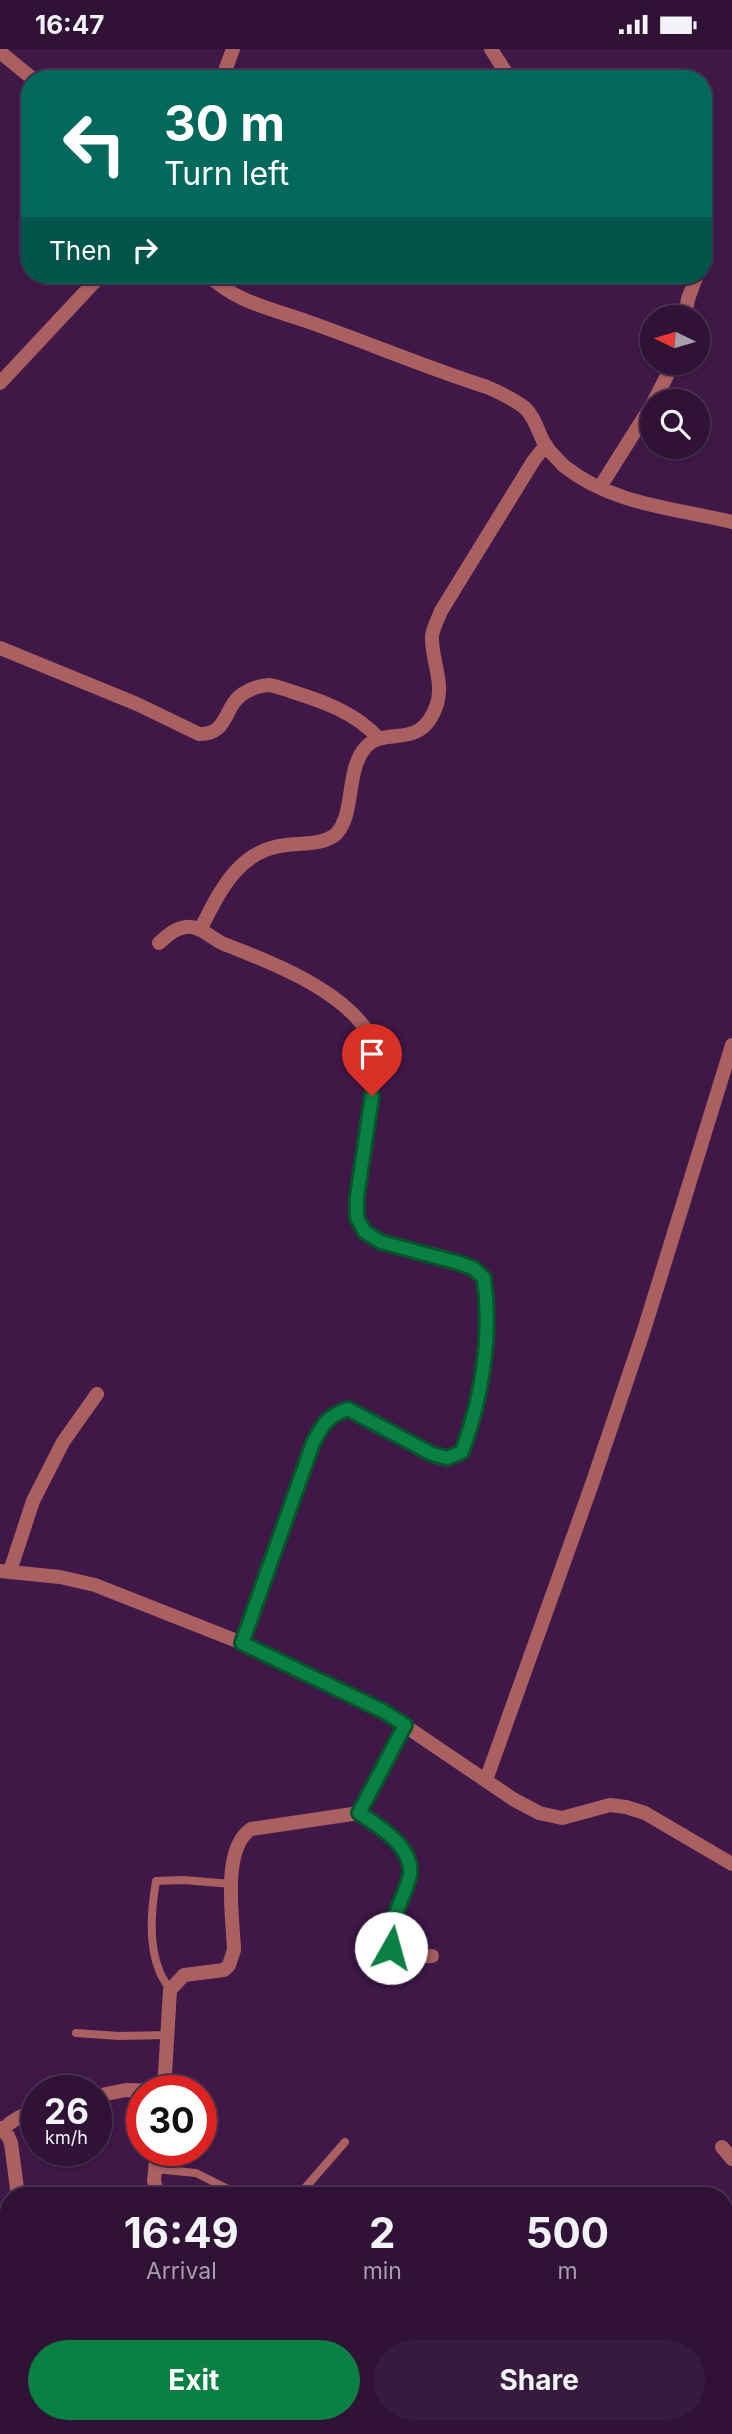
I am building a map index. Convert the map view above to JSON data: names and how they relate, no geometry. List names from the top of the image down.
{
  "north": "left",
  "page": {
    "status": "16:47",
    "turn": ["30 m", "Turn left"],
    "then": "Then",
    "speed": "26 km/h",
    "limit": "30",
    "eta": [
      "16:49",
      "Arrival",
      "2",
      "min",
      "500",
      "m"
    ],
    "buttons": ["Exit", "Share"]
  }
}
